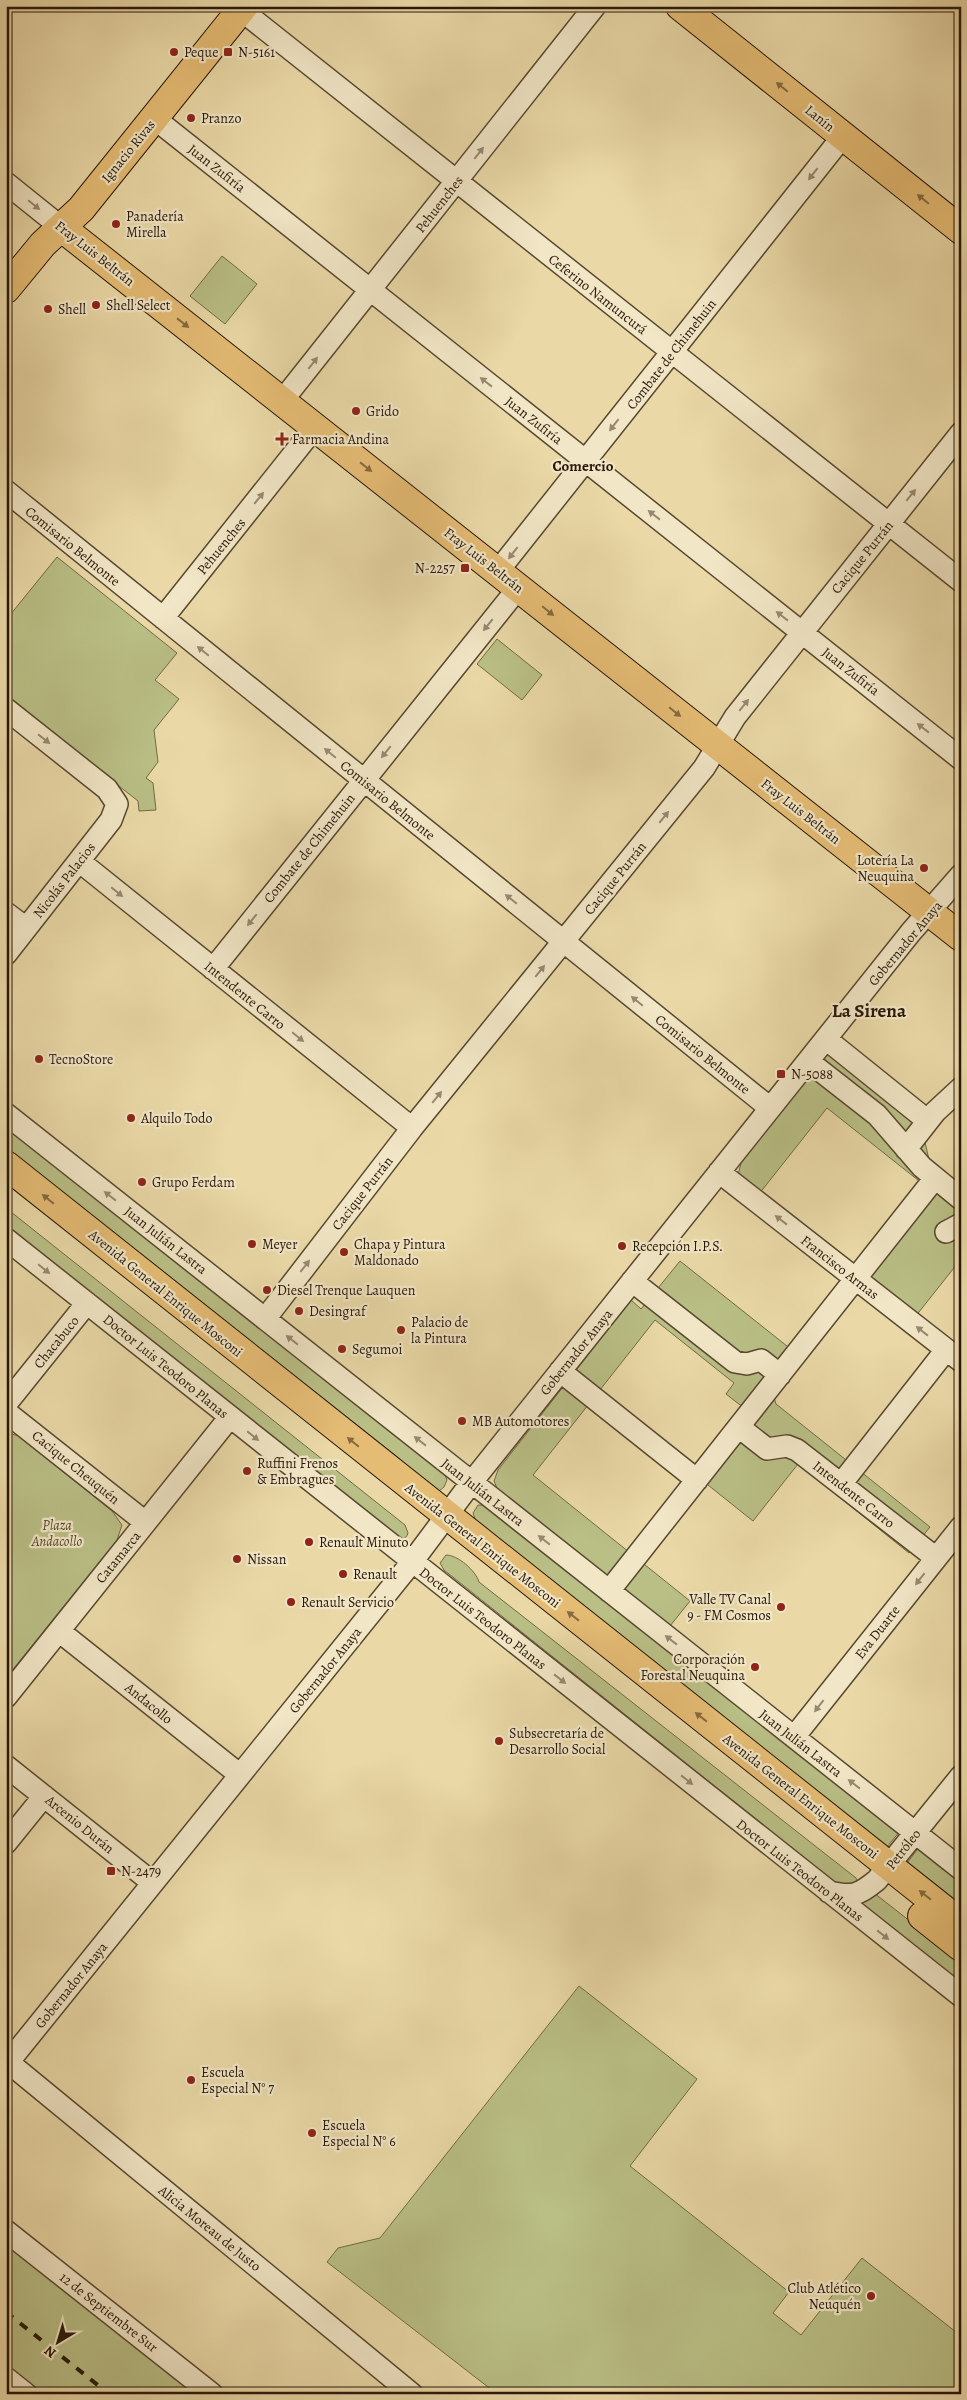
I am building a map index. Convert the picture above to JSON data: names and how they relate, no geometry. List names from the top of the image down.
{
  "streets": {
    "main road": [
      "Lanín",
      "Ignacio Rivas",
      "Fray Luis Beltrán",
      "Avenida General Enrique Mosconi"
    ],
    "street": [
      "Juan Zufiría",
      "Pehuenches",
      "Ceferino Namuncurá",
      "Combate de Chimehuin",
      "Comisario Belmonte",
      "Cacique Purrán",
      "Nicolás Palacios",
      "Gobernador Anaya",
      "Intendente Carro",
      "Juan Julián Lastra",
      "Francisco Armas",
      "Chacabuco",
      "Doctor Luis Teodoro Planas",
      "Cacique Cheuquén",
      "Catamarca",
      "Eva Duarte",
      "Andacollo",
      "Arcenio Durán",
      "Petróleo",
      "Alicia Moreau de Justo",
      "12 de Septiembre Sur"
    ]
  },
  "crossings": [
    ["Lanín", "Combate de Chimehuin"],
    ["Ignacio Rivas", "Juan Zufiría"],
    ["Ignacio Rivas", "Fray Luis Beltrán"],
    ["Ignacio Rivas", "Ceferino Namuncurá"],
    ["Juan Zufiría", "Pehuenches"],
    ["Juan Zufiría", "Combate de Chimehuin"],
    ["Juan Zufiría", "Cacique Purrán"],
    ["Pehuenches", "Fray Luis Beltrán"],
    ["Pehuenches", "Ceferino Namuncurá"],
    ["Pehuenches", "Comisario Belmonte"],
    ["Fray Luis Beltrán", "Combate de Chimehuin"],
    ["Fray Luis Beltrán", "Cacique Purrán"],
    ["Fray Luis Beltrán", "Gobernador Anaya"],
    ["Ceferino Namuncurá", "Combate de Chimehuin"],
    ["Ceferino Namuncurá", "Cacique Purrán"],
    ["Combate de Chimehuin", "Comisario Belmonte"],
    ["Combate de Chimehuin", "Intendente Carro"],
    ["Comisario Belmonte", "Cacique Purrán"],
    ["Comisario Belmonte", "Gobernador Anaya"],
    ["Cacique Purrán", "Intendente Carro"],
    ["Cacique Purrán", "Juan Julián Lastra"],
    ["Nicolás Palacios", "Intendente Carro"],
    ["Gobernador Anaya", "Juan Julián Lastra"],
    ["Gobernador Anaya", "Francisco Armas"],
    ["Gobernador Anaya", "Avenida General Enrique Mosconi"],
    ["Gobernador Anaya", "Doctor Luis Teodoro Planas"],
    ["Gobernador Anaya", "Andacollo"],
    ["Gobernador Anaya", "Arcenio Durán"],
    ["Gobernador Anaya", "Alicia Moreau de Justo"],
    ["Intendente Carro", "Eva Duarte"],
    ["Juan Julián Lastra", "Eva Duarte"],
    ["Juan Julián Lastra", "Petróleo"],
    ["Avenida General Enrique Mosconi", "Petróleo"],
    ["Chacabuco", "Doctor Luis Teodoro Planas"],
    ["Doctor Luis Teodoro Planas", "Catamarca"],
    ["Doctor Luis Teodoro Planas", "Petróleo"],
    ["Cacique Cheuquén", "Catamarca"],
    ["Catamarca", "Andacollo"]
  ],
  "one_way": [
    "Lanín",
    "Juan Zufiría",
    "Pehuenches",
    "Fray Luis Beltrán",
    "Combate de Chimehuin",
    "Comisario Belmonte",
    "Cacique Purrán",
    "Intendente Carro",
    "Juan Julián Lastra",
    "Doctor Luis Teodoro Planas",
    "Eva Duarte"
  ],
  "districts": ["Comercio", "La Sirena"],
  "parks": ["Plaza Andacollo"],
  "places": {
    "other": [
      "Peque",
      "Pranzo",
      "Panadería Mirella",
      "Shell Select",
      "Shell",
      "Grido",
      "Lotería La Neuquina",
      "TecnoStore",
      "Alquilo Todo",
      "Grupo Ferdam",
      "Meyer",
      "Recepción I.P.S.",
      "Chapa y Pintura Maldonado",
      "Diesel Trenque Lauquen",
      "Desingraf",
      "Palacio de la Pintura",
      "Segumoi",
      "MB Automotores",
      "Ruffini Frenos & Embragues",
      "Renault Minuto",
      "Nissan",
      "Renault",
      "Renault Servicio",
      "Valle TV Canal 9 - FM Cosmos",
      "Corporación Forestal Neuquina",
      "Subsecretaría de Desarrollo Social",
      "Escuela Especial N° 7",
      "Escuela Especial N° 6",
      "Club Atlético Neuquén"
    ],
    "transit": [
      "N-5161",
      "N-2257",
      "N-5088",
      "N-2479"
    ],
    "health": ["Farmacia Andina"]
  },
  "north": "bottom left"
}
